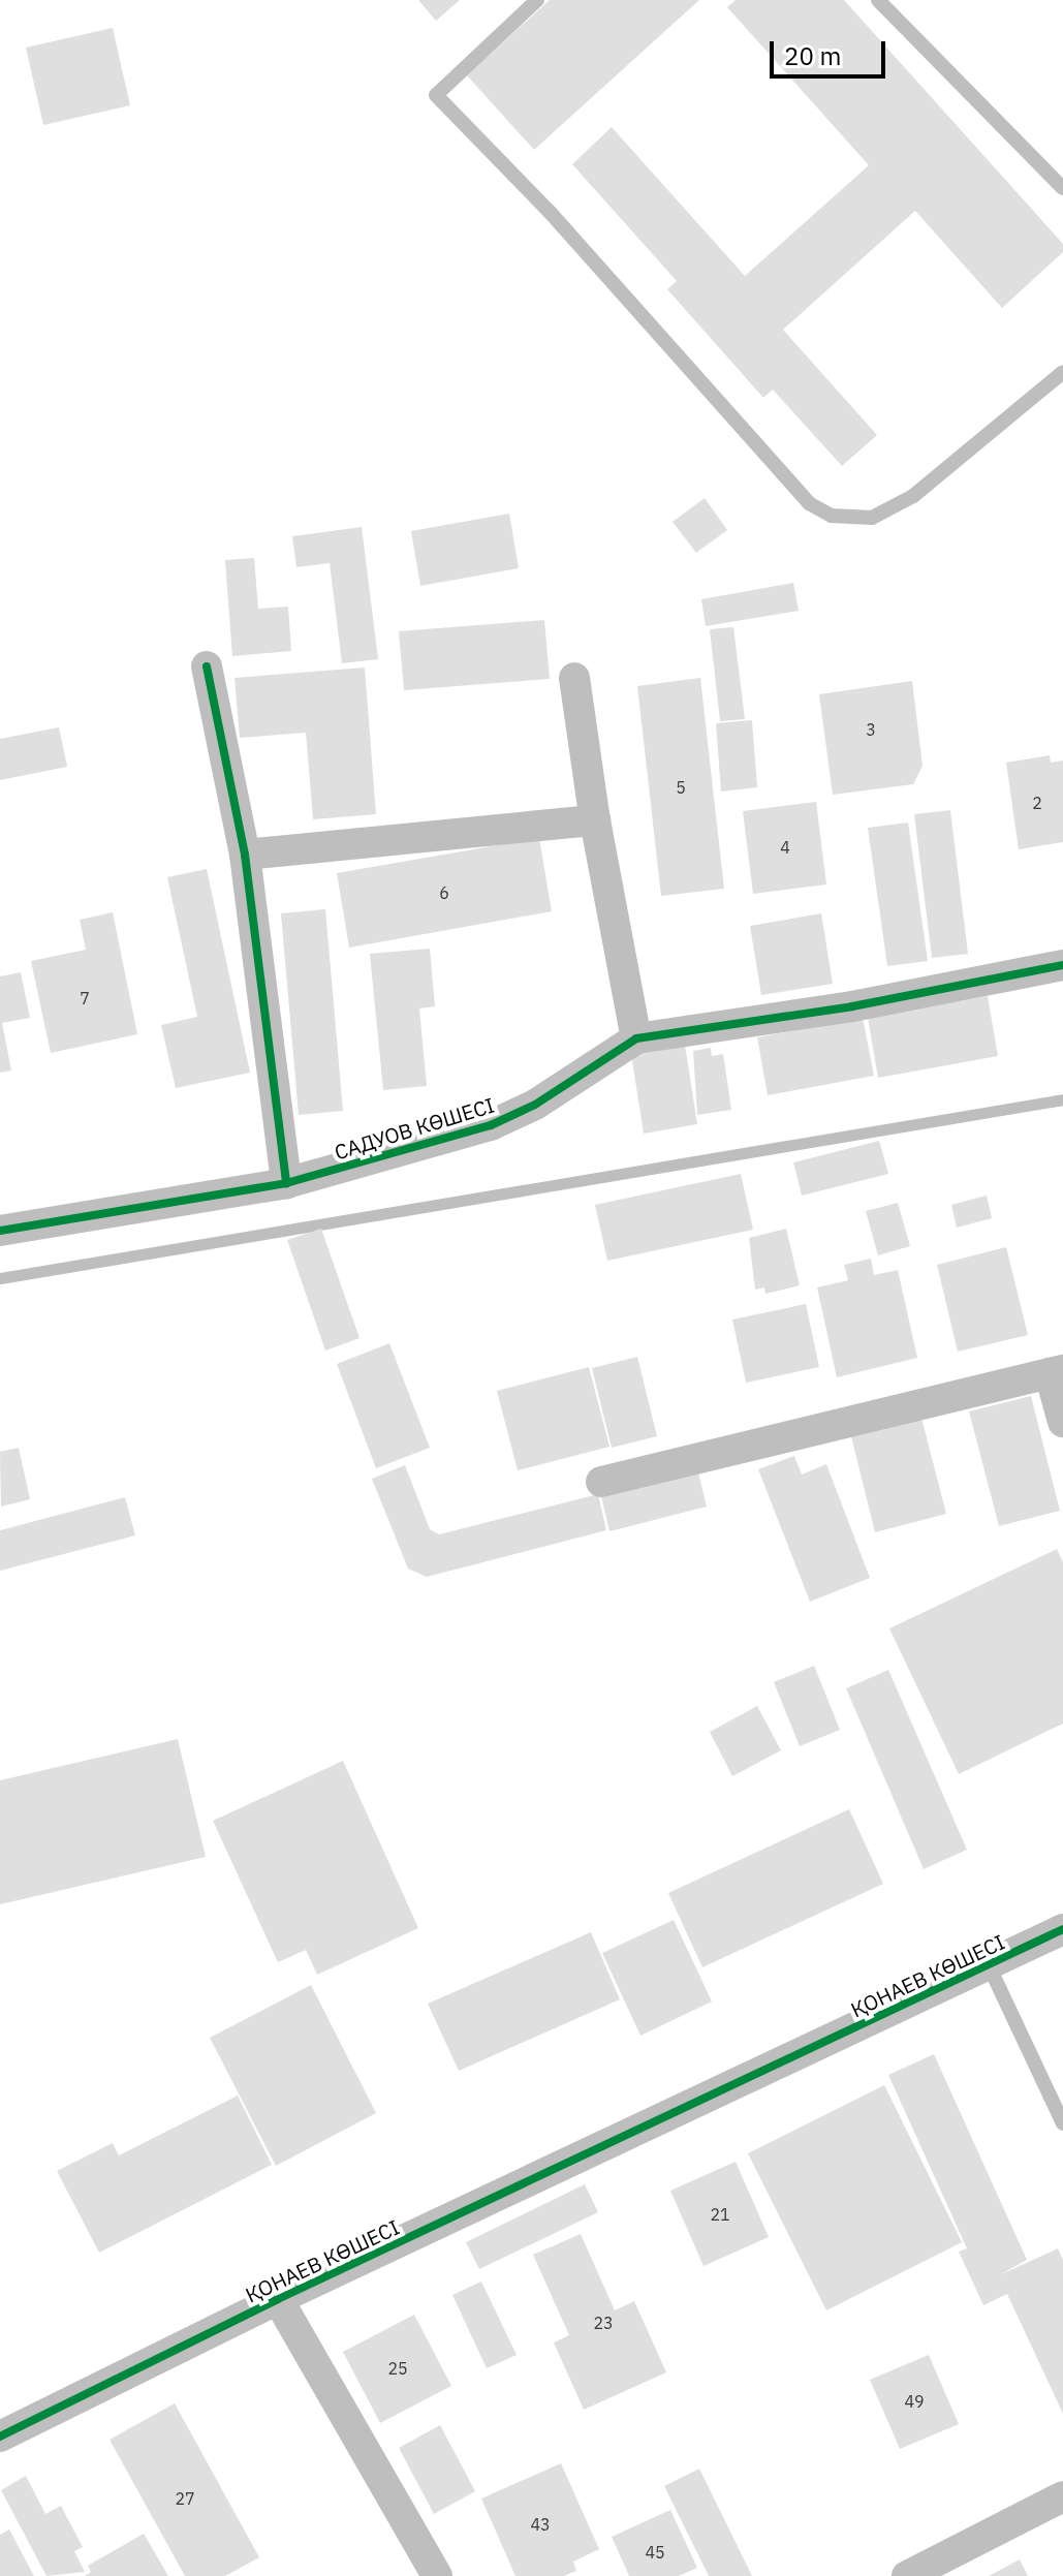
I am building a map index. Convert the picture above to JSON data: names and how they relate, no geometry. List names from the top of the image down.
{
  "streets": {
    "street": ["САДУОВ КӨШЕСІ", "ҚОНАЕВ КӨШЕСІ"]
  },
  "house_numbers": [
    "3",
    "5",
    "2",
    "4",
    "6",
    "7",
    "21",
    "23",
    "25",
    "49",
    "27",
    "43",
    "45"
  ],
  "scale_bar": "20 m"
}
